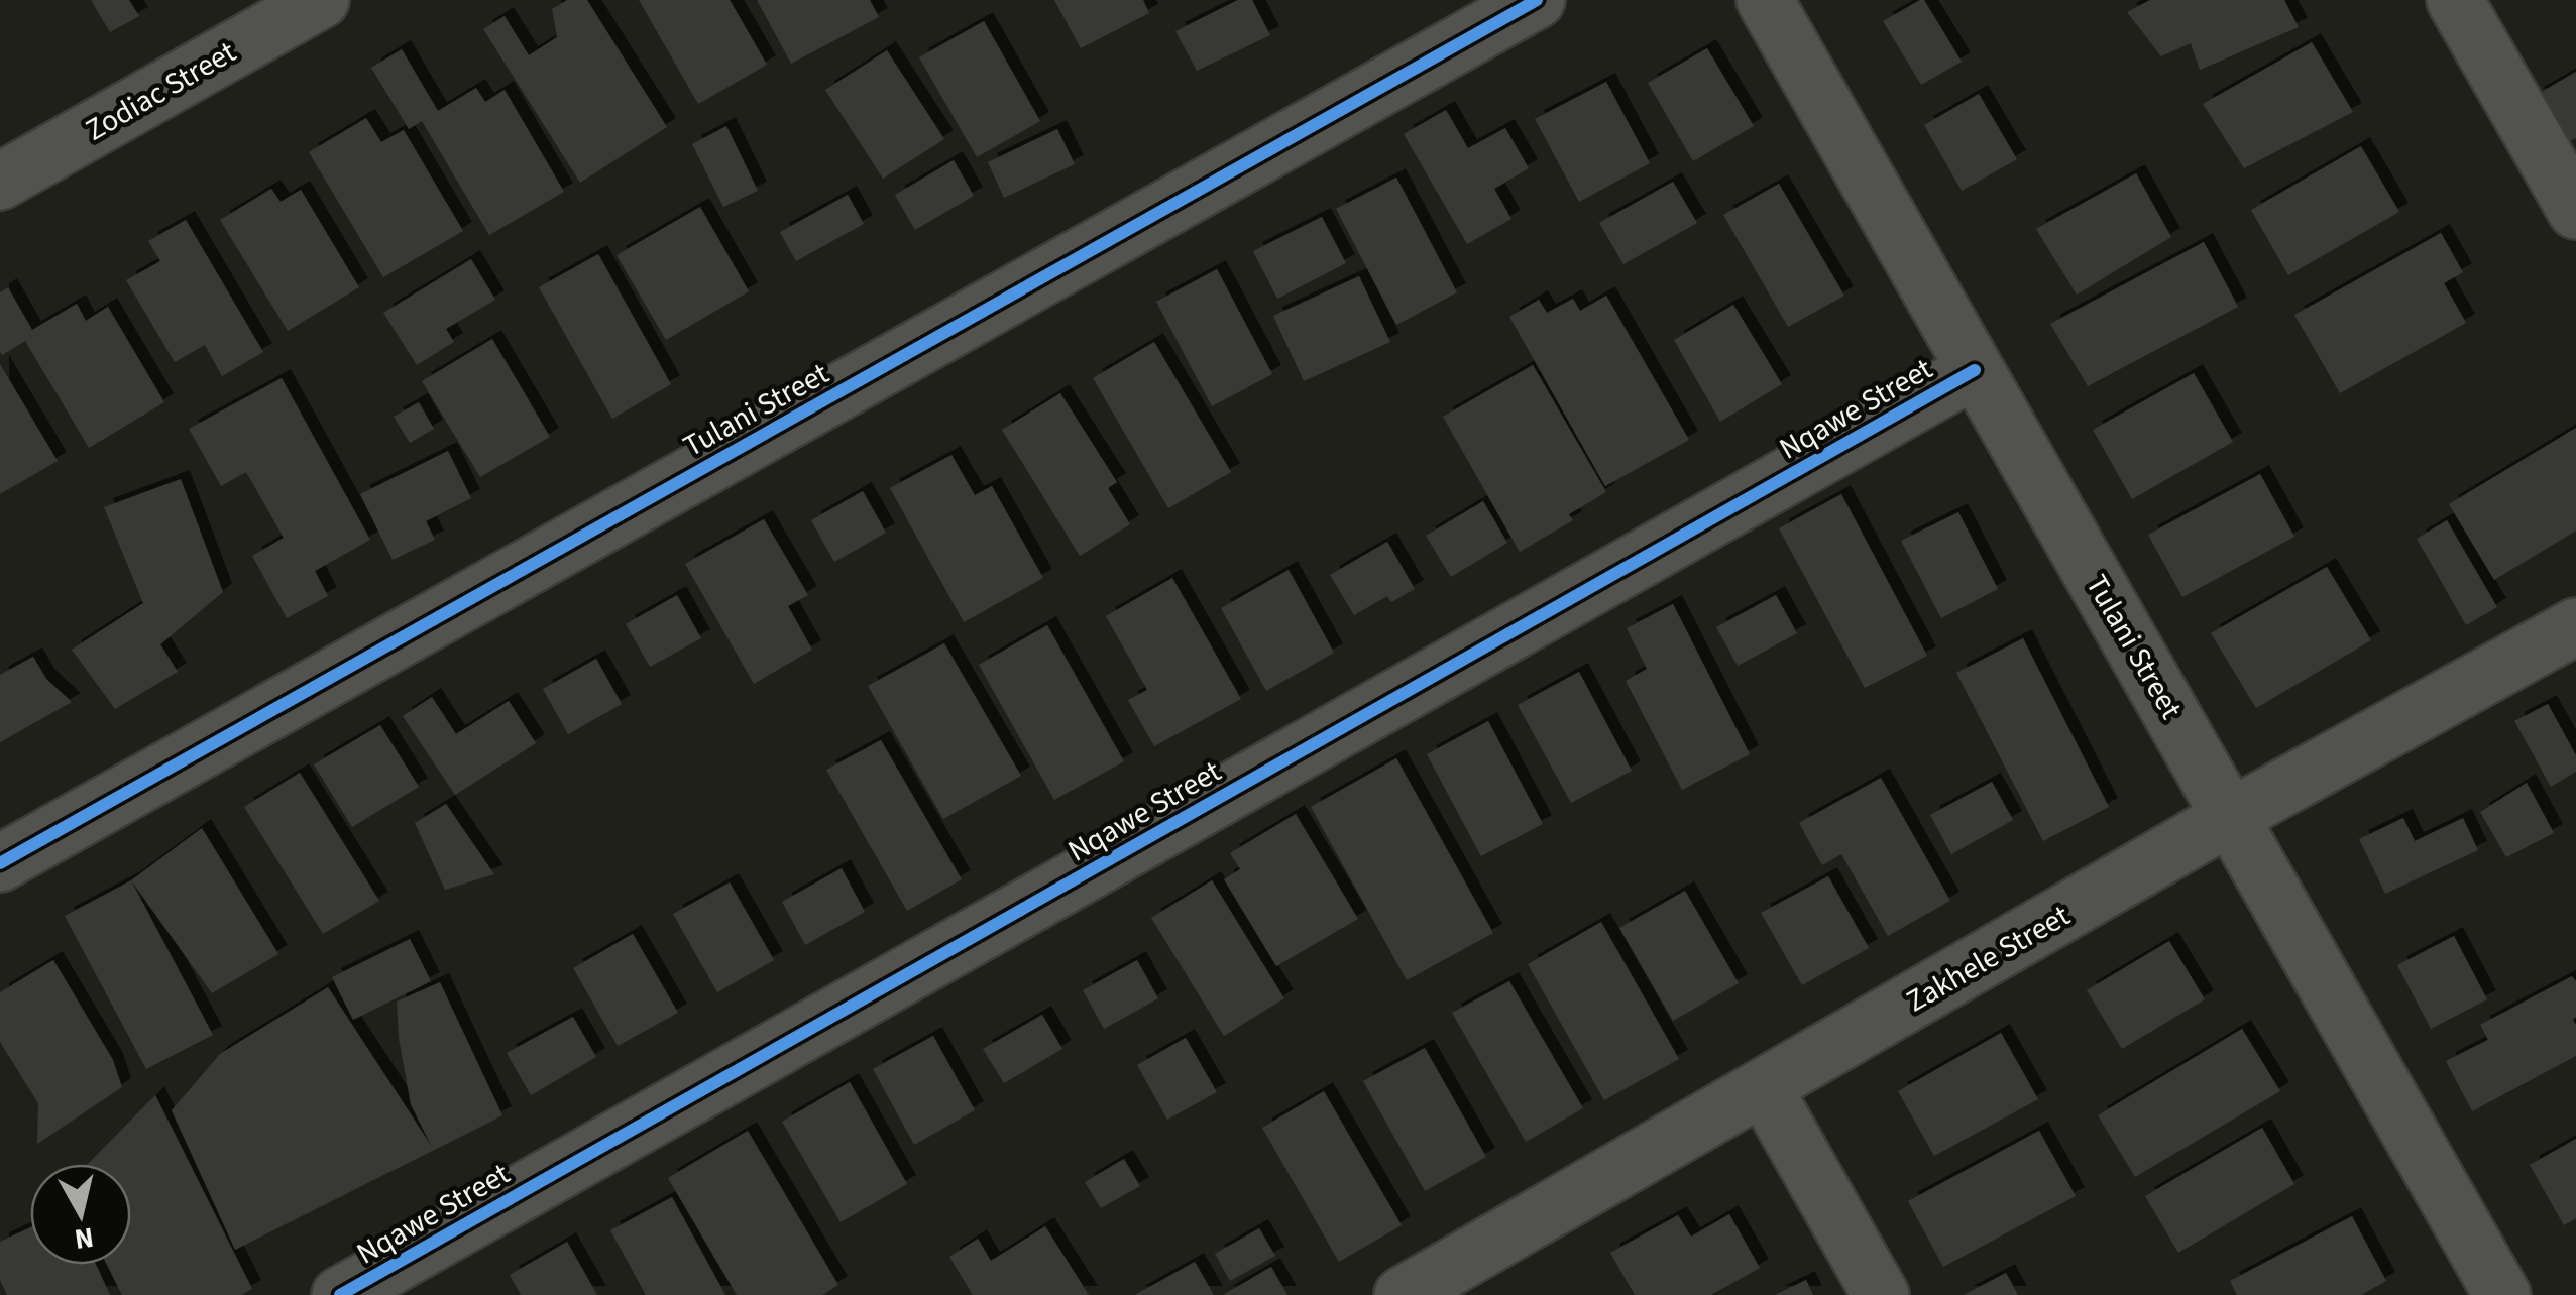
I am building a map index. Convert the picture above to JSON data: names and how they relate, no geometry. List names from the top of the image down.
{
  "streets": {
    "street": [
      "Zodiac Street",
      "Nqawe Street",
      "Tulani Street",
      "Zakhele Street"
    ]
  },
  "crossings": [
    ["Nqawe Street", "Tulani Street"],
    ["Tulani Street", "Zakhele Street"]
  ],
  "north": "bottom"
}
